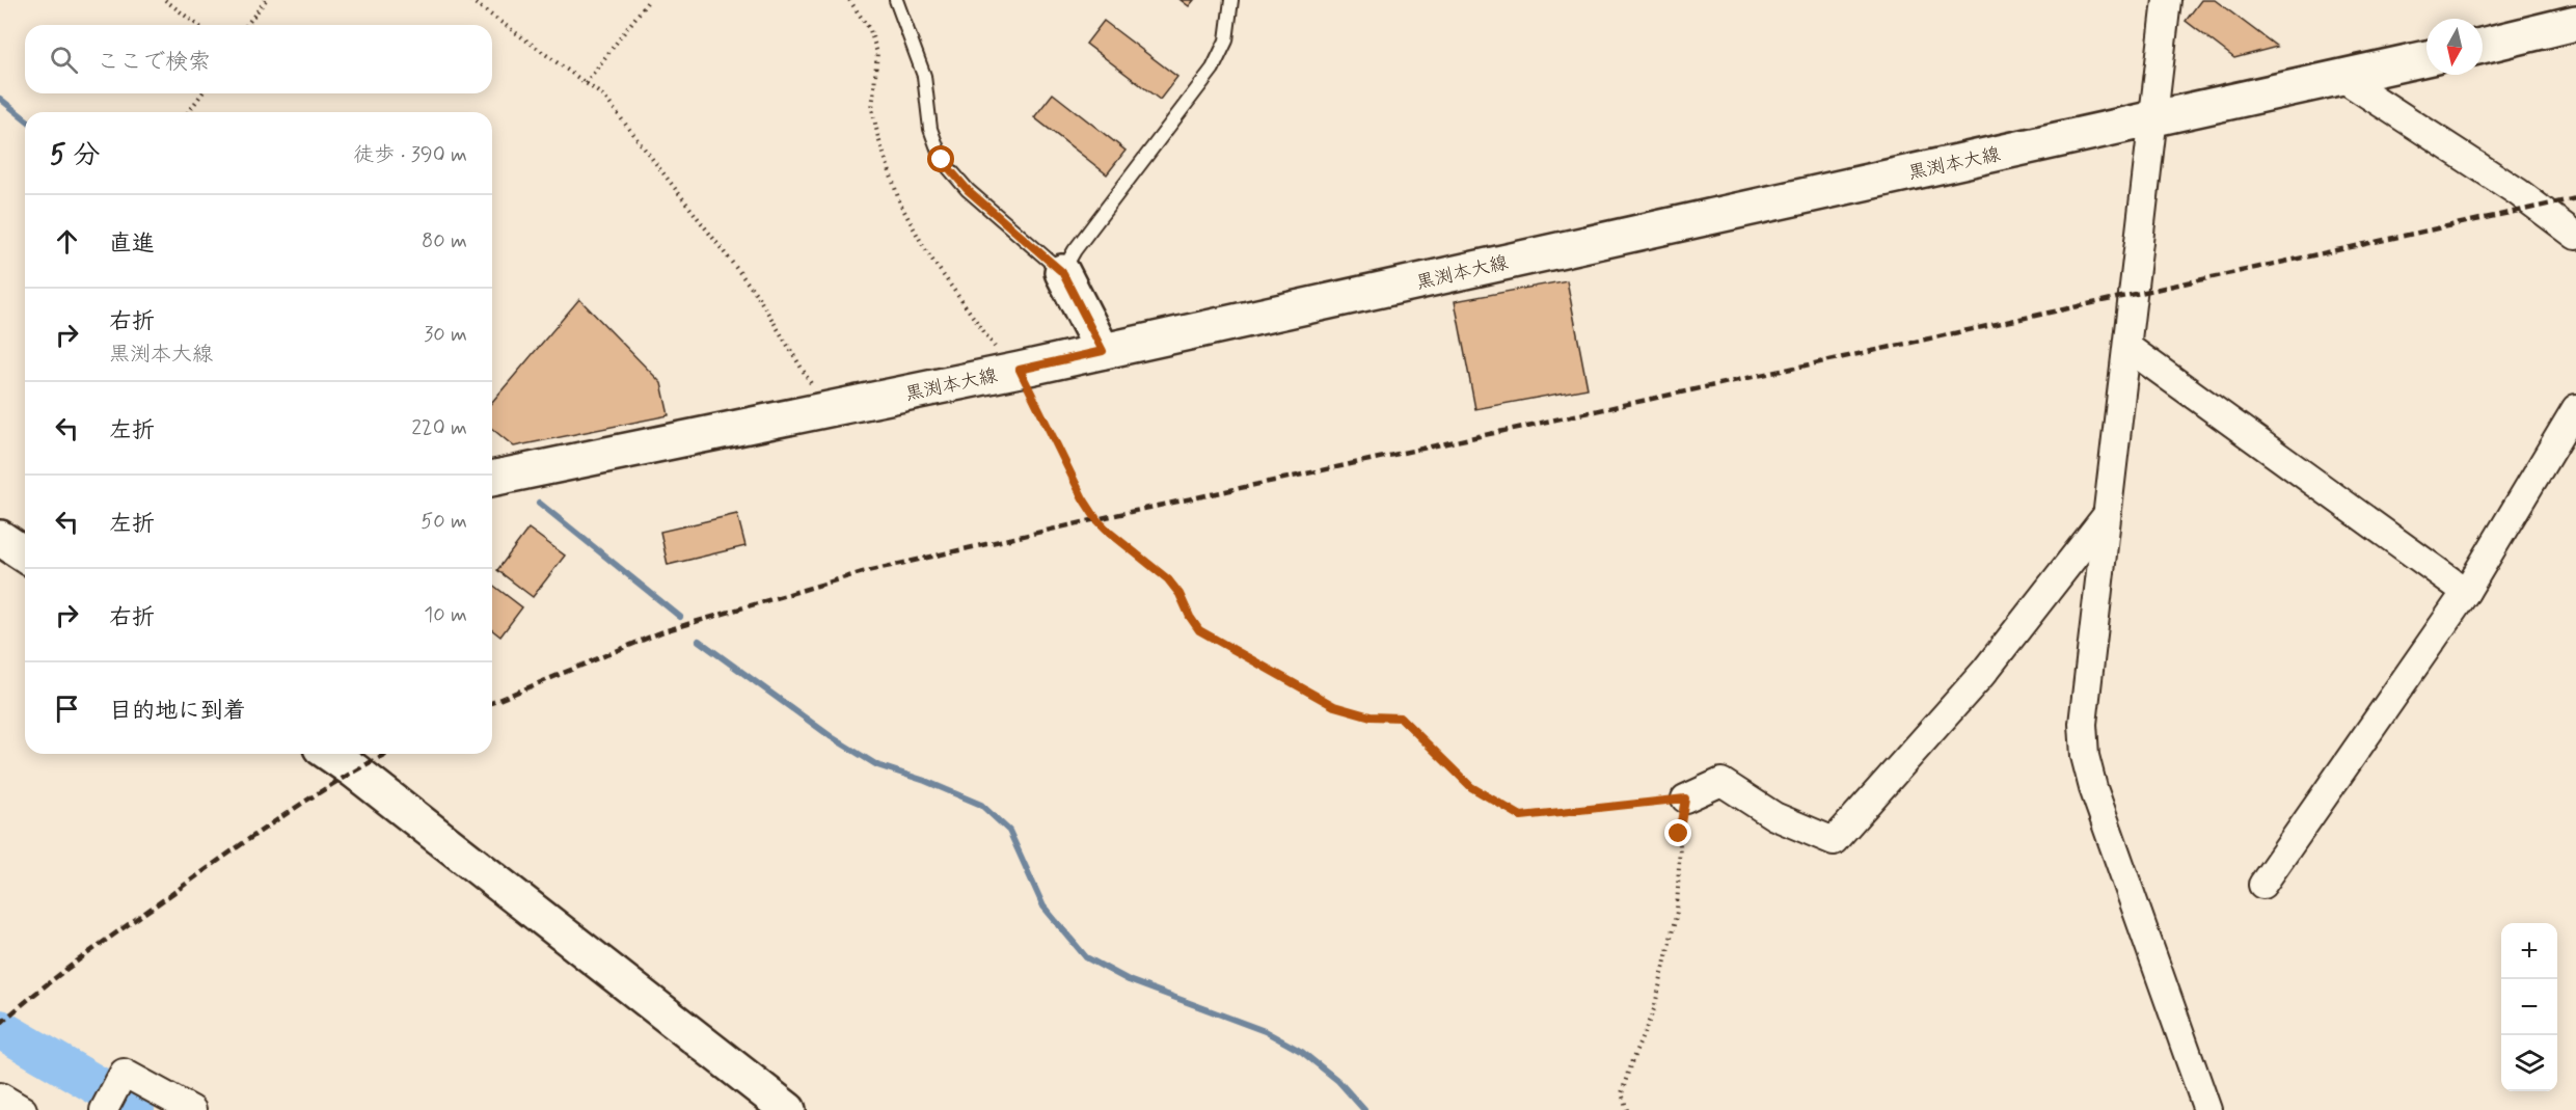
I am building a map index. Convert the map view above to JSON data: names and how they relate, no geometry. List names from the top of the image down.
{
  "streets": {
    "main road": ["黒渕本大線"]
  },
  "north": "bottom",
  "page": {
    "search": "ここで検索",
    "heading": ["5 分", "徒歩 · 390 m"],
    "list": [
      ["直進", "80 m"],
      ["右折", "黒渕本大線", "30 m"],
      ["左折", "220 m"],
      ["左折", "50 m"],
      ["右折", "10 m"],
      "目的地に到着"
    ],
    "map_buttons": ["+", "−"]
  }
}
